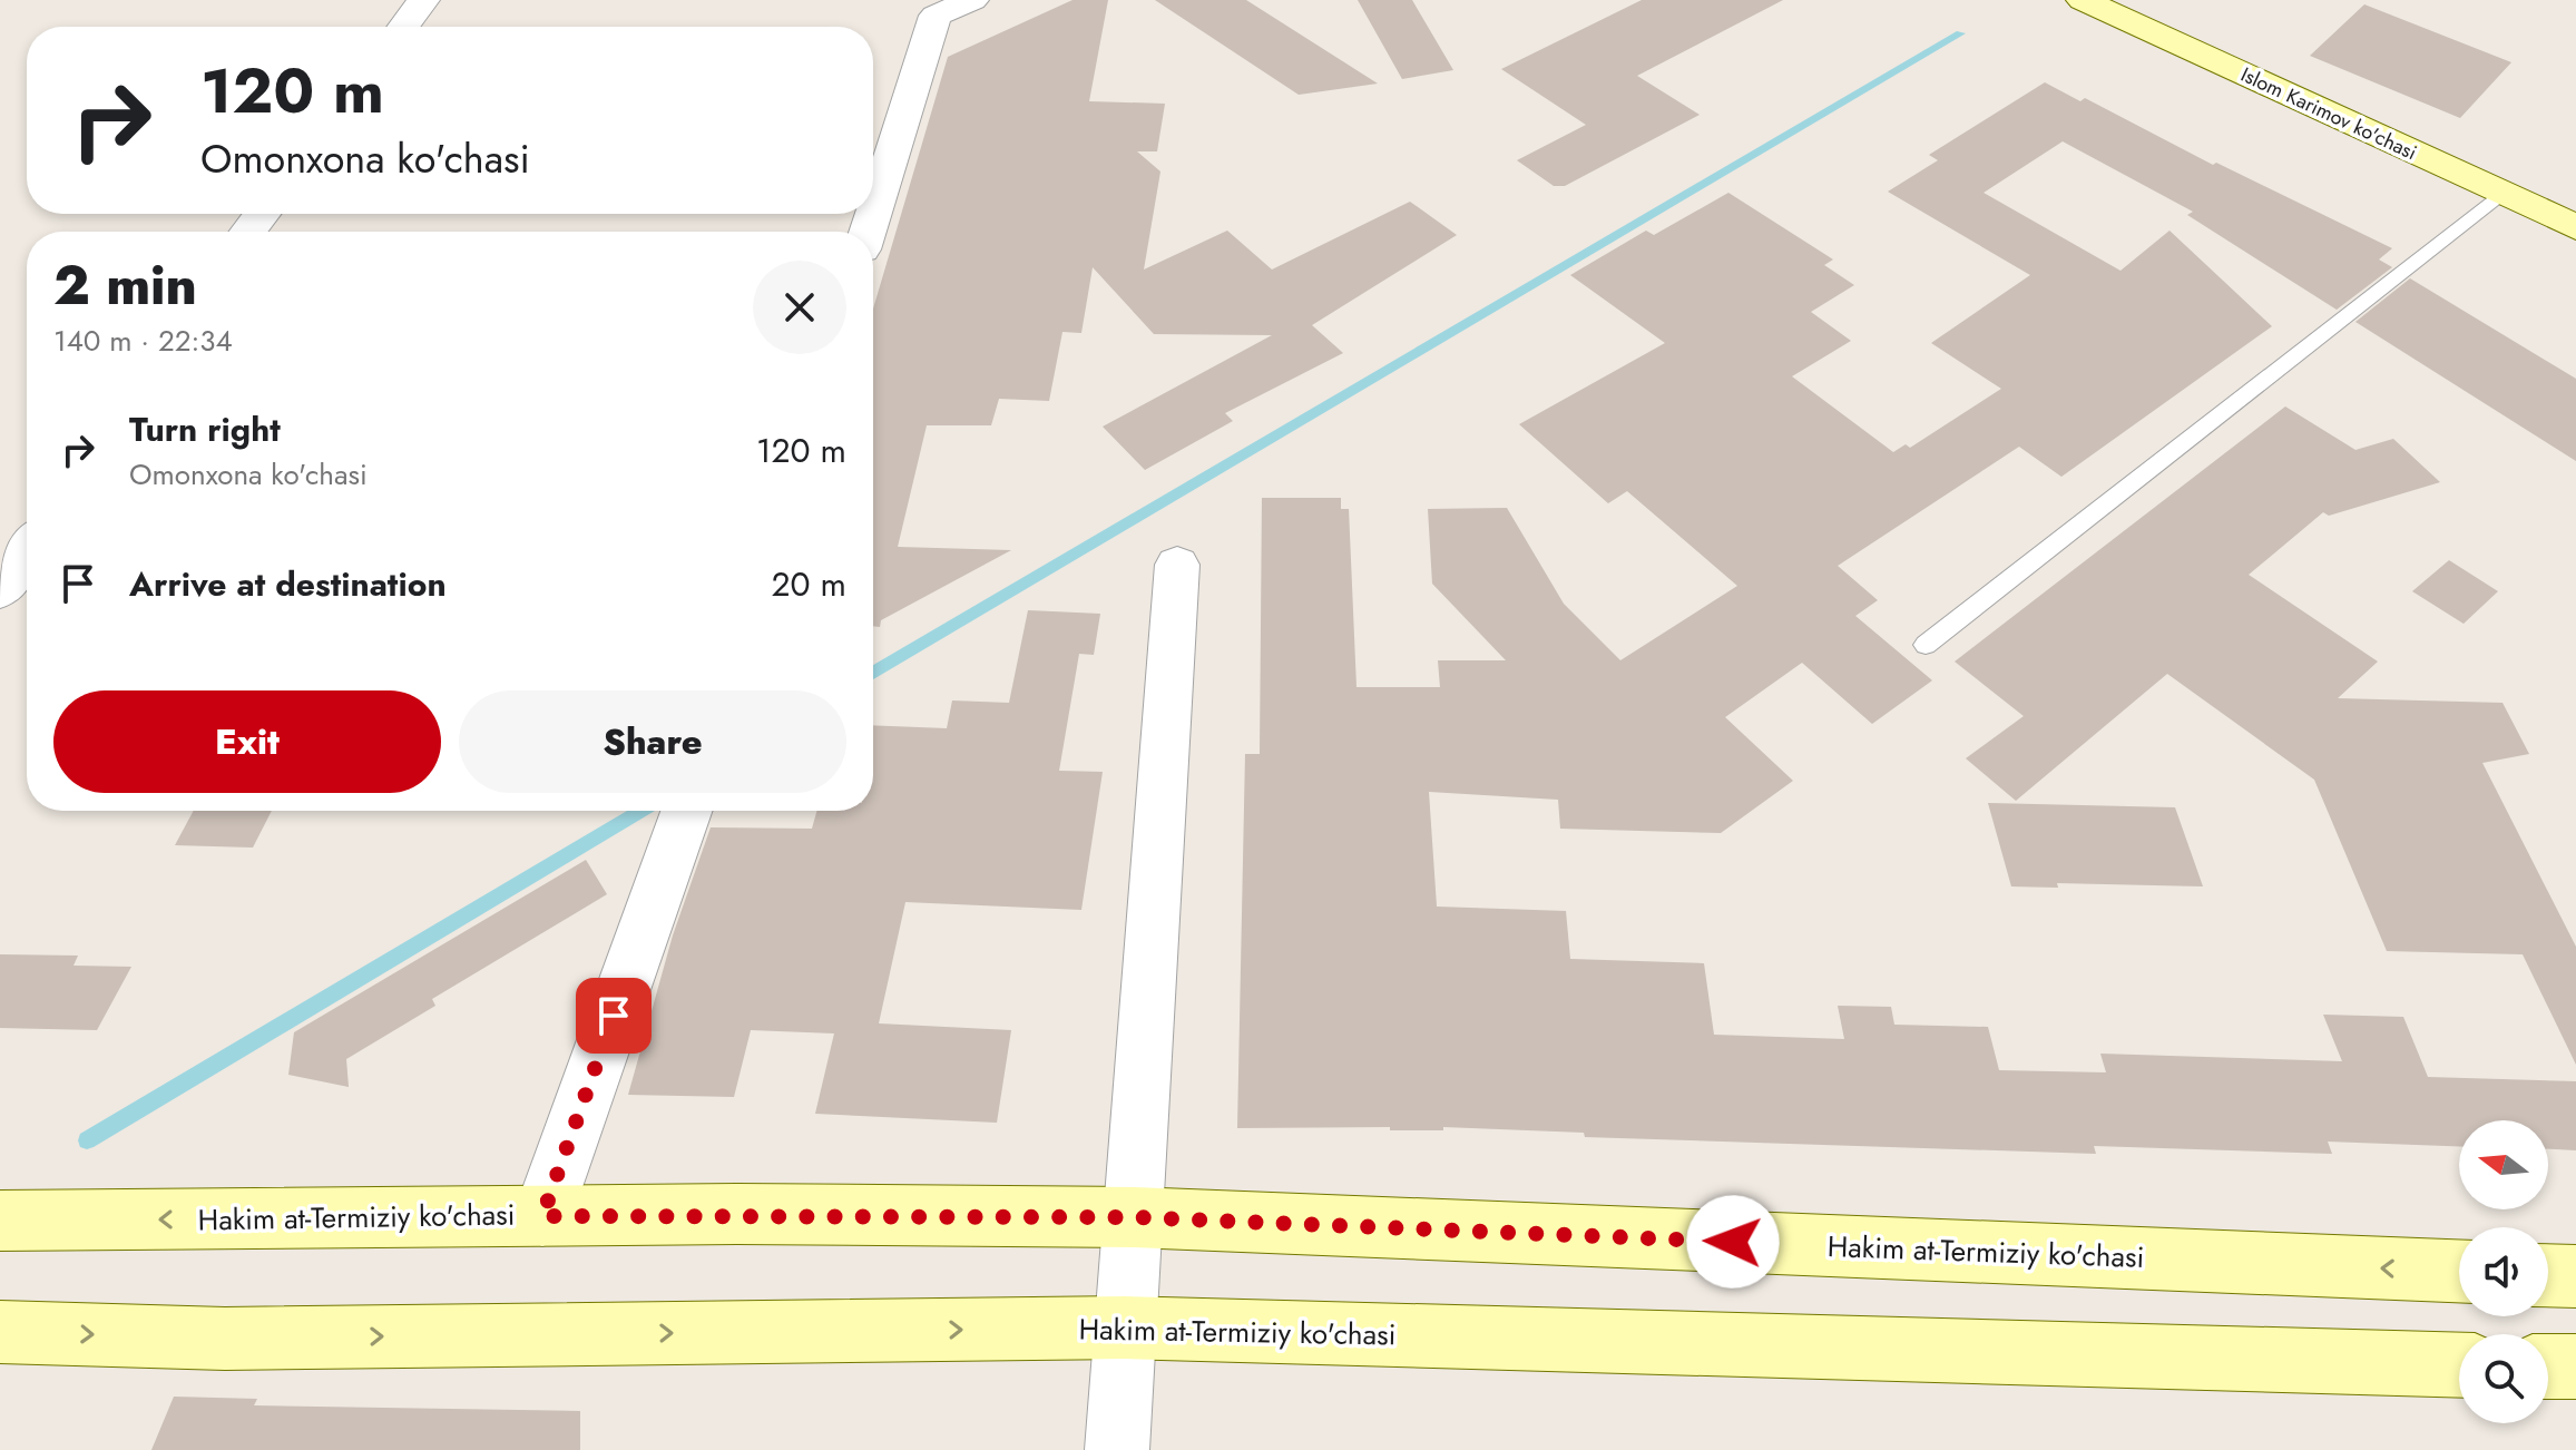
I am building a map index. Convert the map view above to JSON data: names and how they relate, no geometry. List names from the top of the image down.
{
  "streets": {
    "main road": ["Islom Karimov ko'chasi", "Hakim at-Termiziy ko'chasi"]
  },
  "north": "left",
  "page": {
    "turn": ["120 m", "Omonxona ko'chasi"],
    "heading": ["2 min", "140 m · 22:34"],
    "list": [
      {
        "name": "Turn right",
        "note": "Omonxona ko'chasi",
        "value": "120 m"
      },
      {
        "name": "Arrive at destination",
        "value": "20 m"
      }
    ],
    "buttons": ["Exit", "Share"]
  }
}
